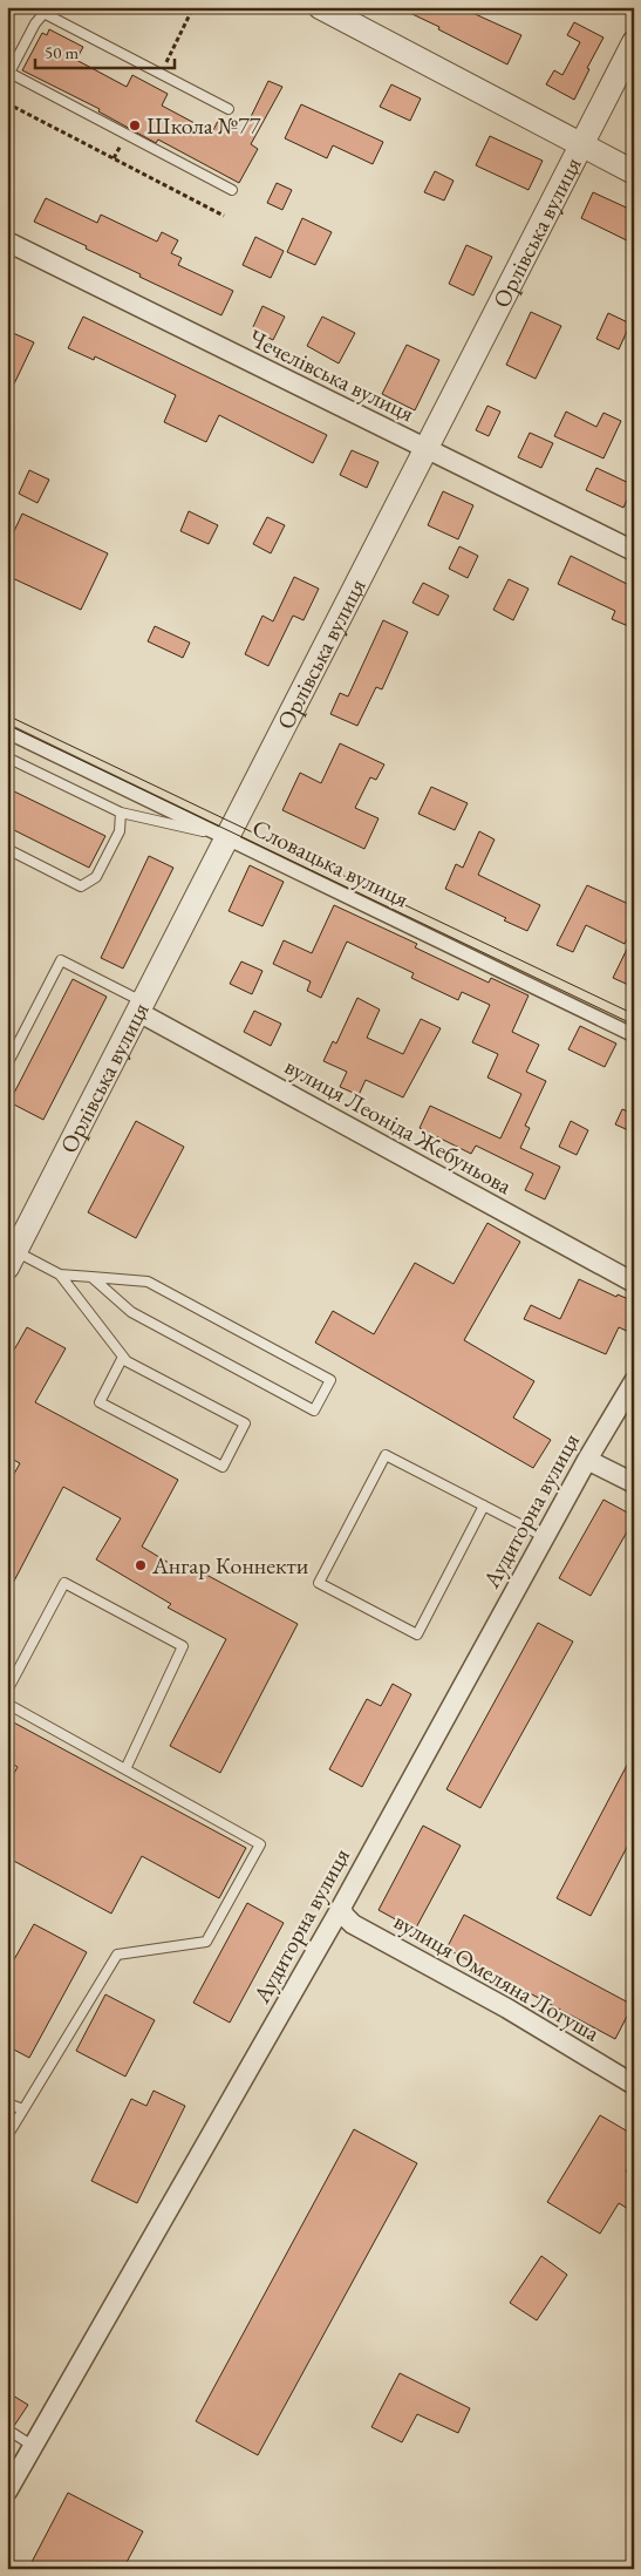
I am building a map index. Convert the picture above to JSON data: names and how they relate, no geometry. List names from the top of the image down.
{
  "streets": {
    "street": [
      "Орлівська вулиця",
      "Чечелівська вулиця",
      "Словацька вулиця",
      "вулиця Леоніда Жебуньова",
      "Аудиторна вулиця",
      "вулиця Омеляна Логуша"
    ]
  },
  "crossings": [
    ["Орлівська вулиця", "Чечелівська вулиця"],
    ["Орлівська вулиця", "Словацька вулиця"],
    ["Орлівська вулиця", "вулиця Леоніда Жебуньова"],
    ["Аудиторна вулиця", "вулиця Омеляна Логуша"]
  ],
  "places": ["Школа №77", "Ангар Коннекти"],
  "scale_bar": "50 m"
}
